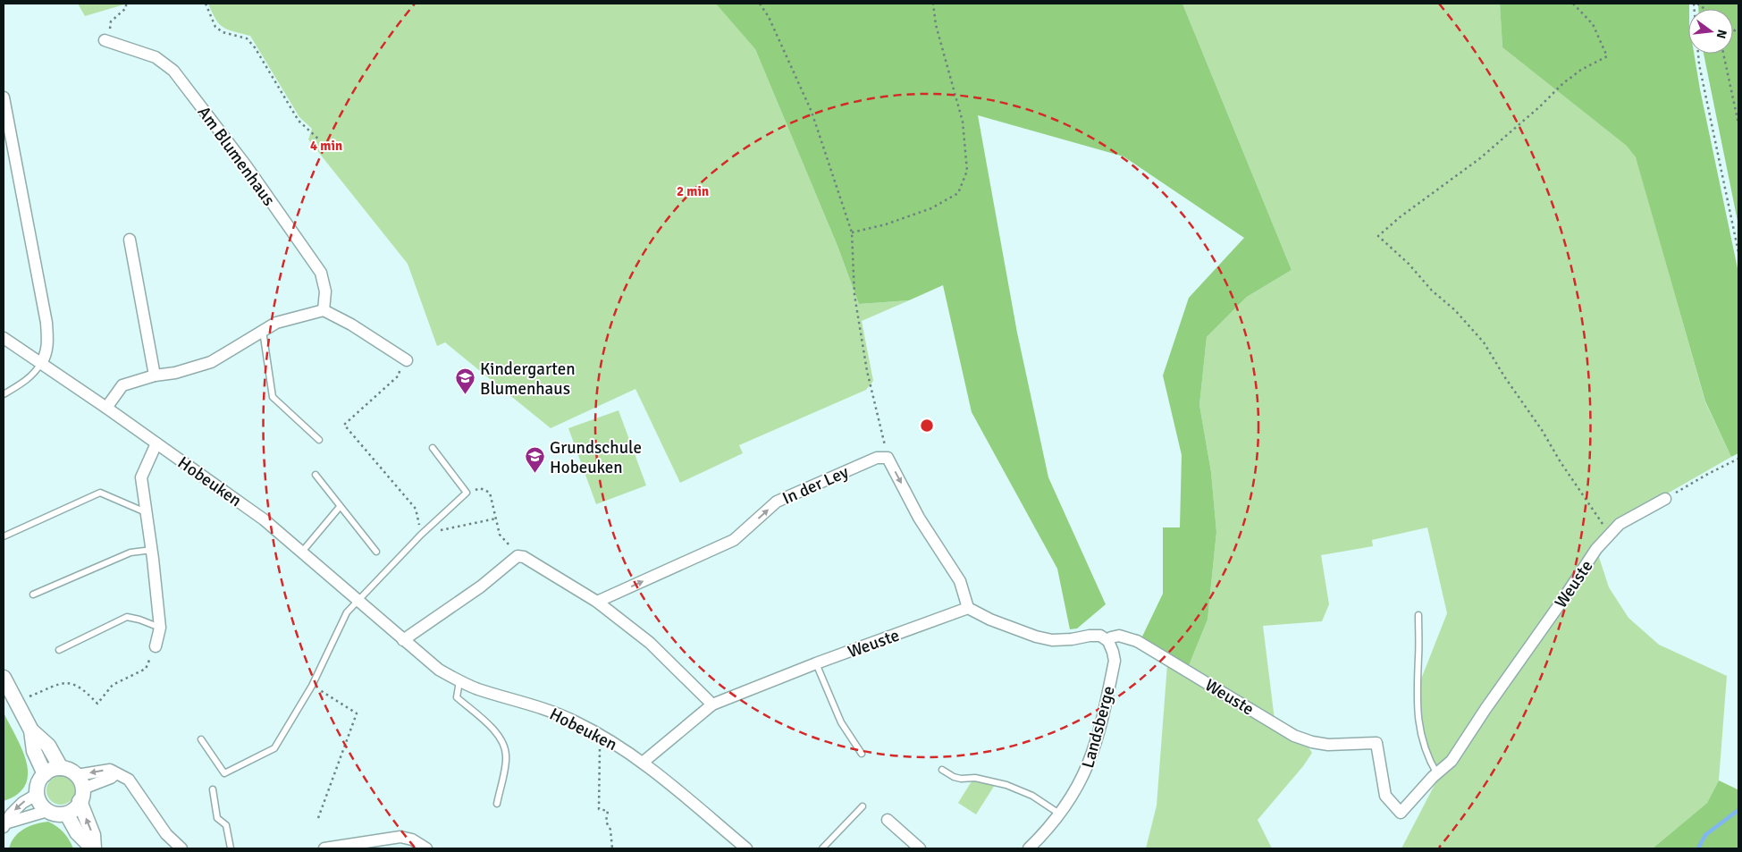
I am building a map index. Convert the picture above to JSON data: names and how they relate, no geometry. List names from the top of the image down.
{
  "streets": {
    "street": [
      "Am Blumenhaus",
      "Hobeuken",
      "In der Ley",
      "Weuste",
      "Landsberge"
    ]
  },
  "crossings": [
    ["Hobeuken", "Weuste"],
    ["Weuste", "Landsberge"]
  ],
  "one_way": ["In der Ley"],
  "places": {
    "school or university": ["Kindergarten Blumenhaus", "Grundschule Hobeuken"]
  },
  "north": "right",
  "rings": ["4 min", "2 min"]
}
